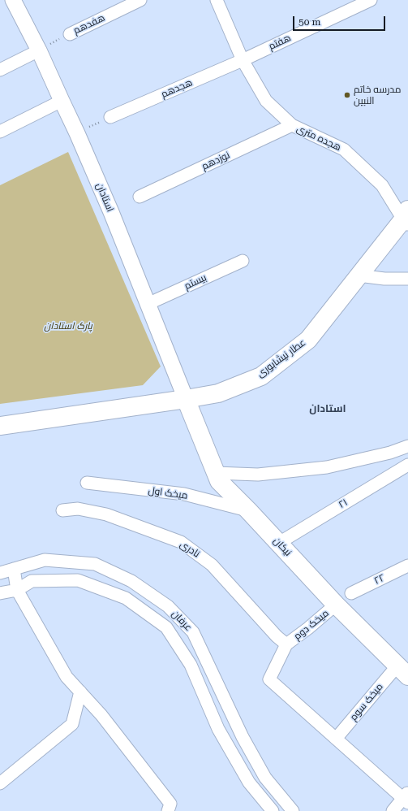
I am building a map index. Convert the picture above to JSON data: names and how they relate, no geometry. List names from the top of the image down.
{
  "streets": {
    "main road": ["عطار نیشابوری", "نیکان"],
    "street": [
      "هفدهم",
      "هفتم",
      "هجدهم",
      "هجده متری",
      "نوزدهم",
      "استادان",
      "بیستم",
      "میخک اول",
      "۲۱",
      "نادری",
      "۲۲",
      "عرفان",
      "میخک دوم",
      "میخک سوم"
    ]
  },
  "crossings": [
    ["هفدهم", "استادان"],
    ["هفتم", "هجدهم"],
    ["هفتم", "هجده متری"],
    ["هجدهم", "هجده متری"],
    ["هجده متری", "نوزدهم"],
    ["هجده متری", "عطار نیشابوری"],
    ["استادان", "بیستم"],
    ["استادان", "عطار نیشابوری"],
    ["استادان", "نیکان"],
    ["عطار نیشابوری", "نیکان"],
    ["میخک اول", "نیکان"],
    ["۲۱", "نیکان"],
    ["نیکان", "میخک دوم"],
    ["نیکان", "میخک سوم"],
    ["نادری", "میخک دوم"]
  ],
  "districts": ["استادان"],
  "parks": ["پارک استادان"],
  "places": ["مدرسه خاتم النبین"],
  "scale_bar": "50 m"
}
